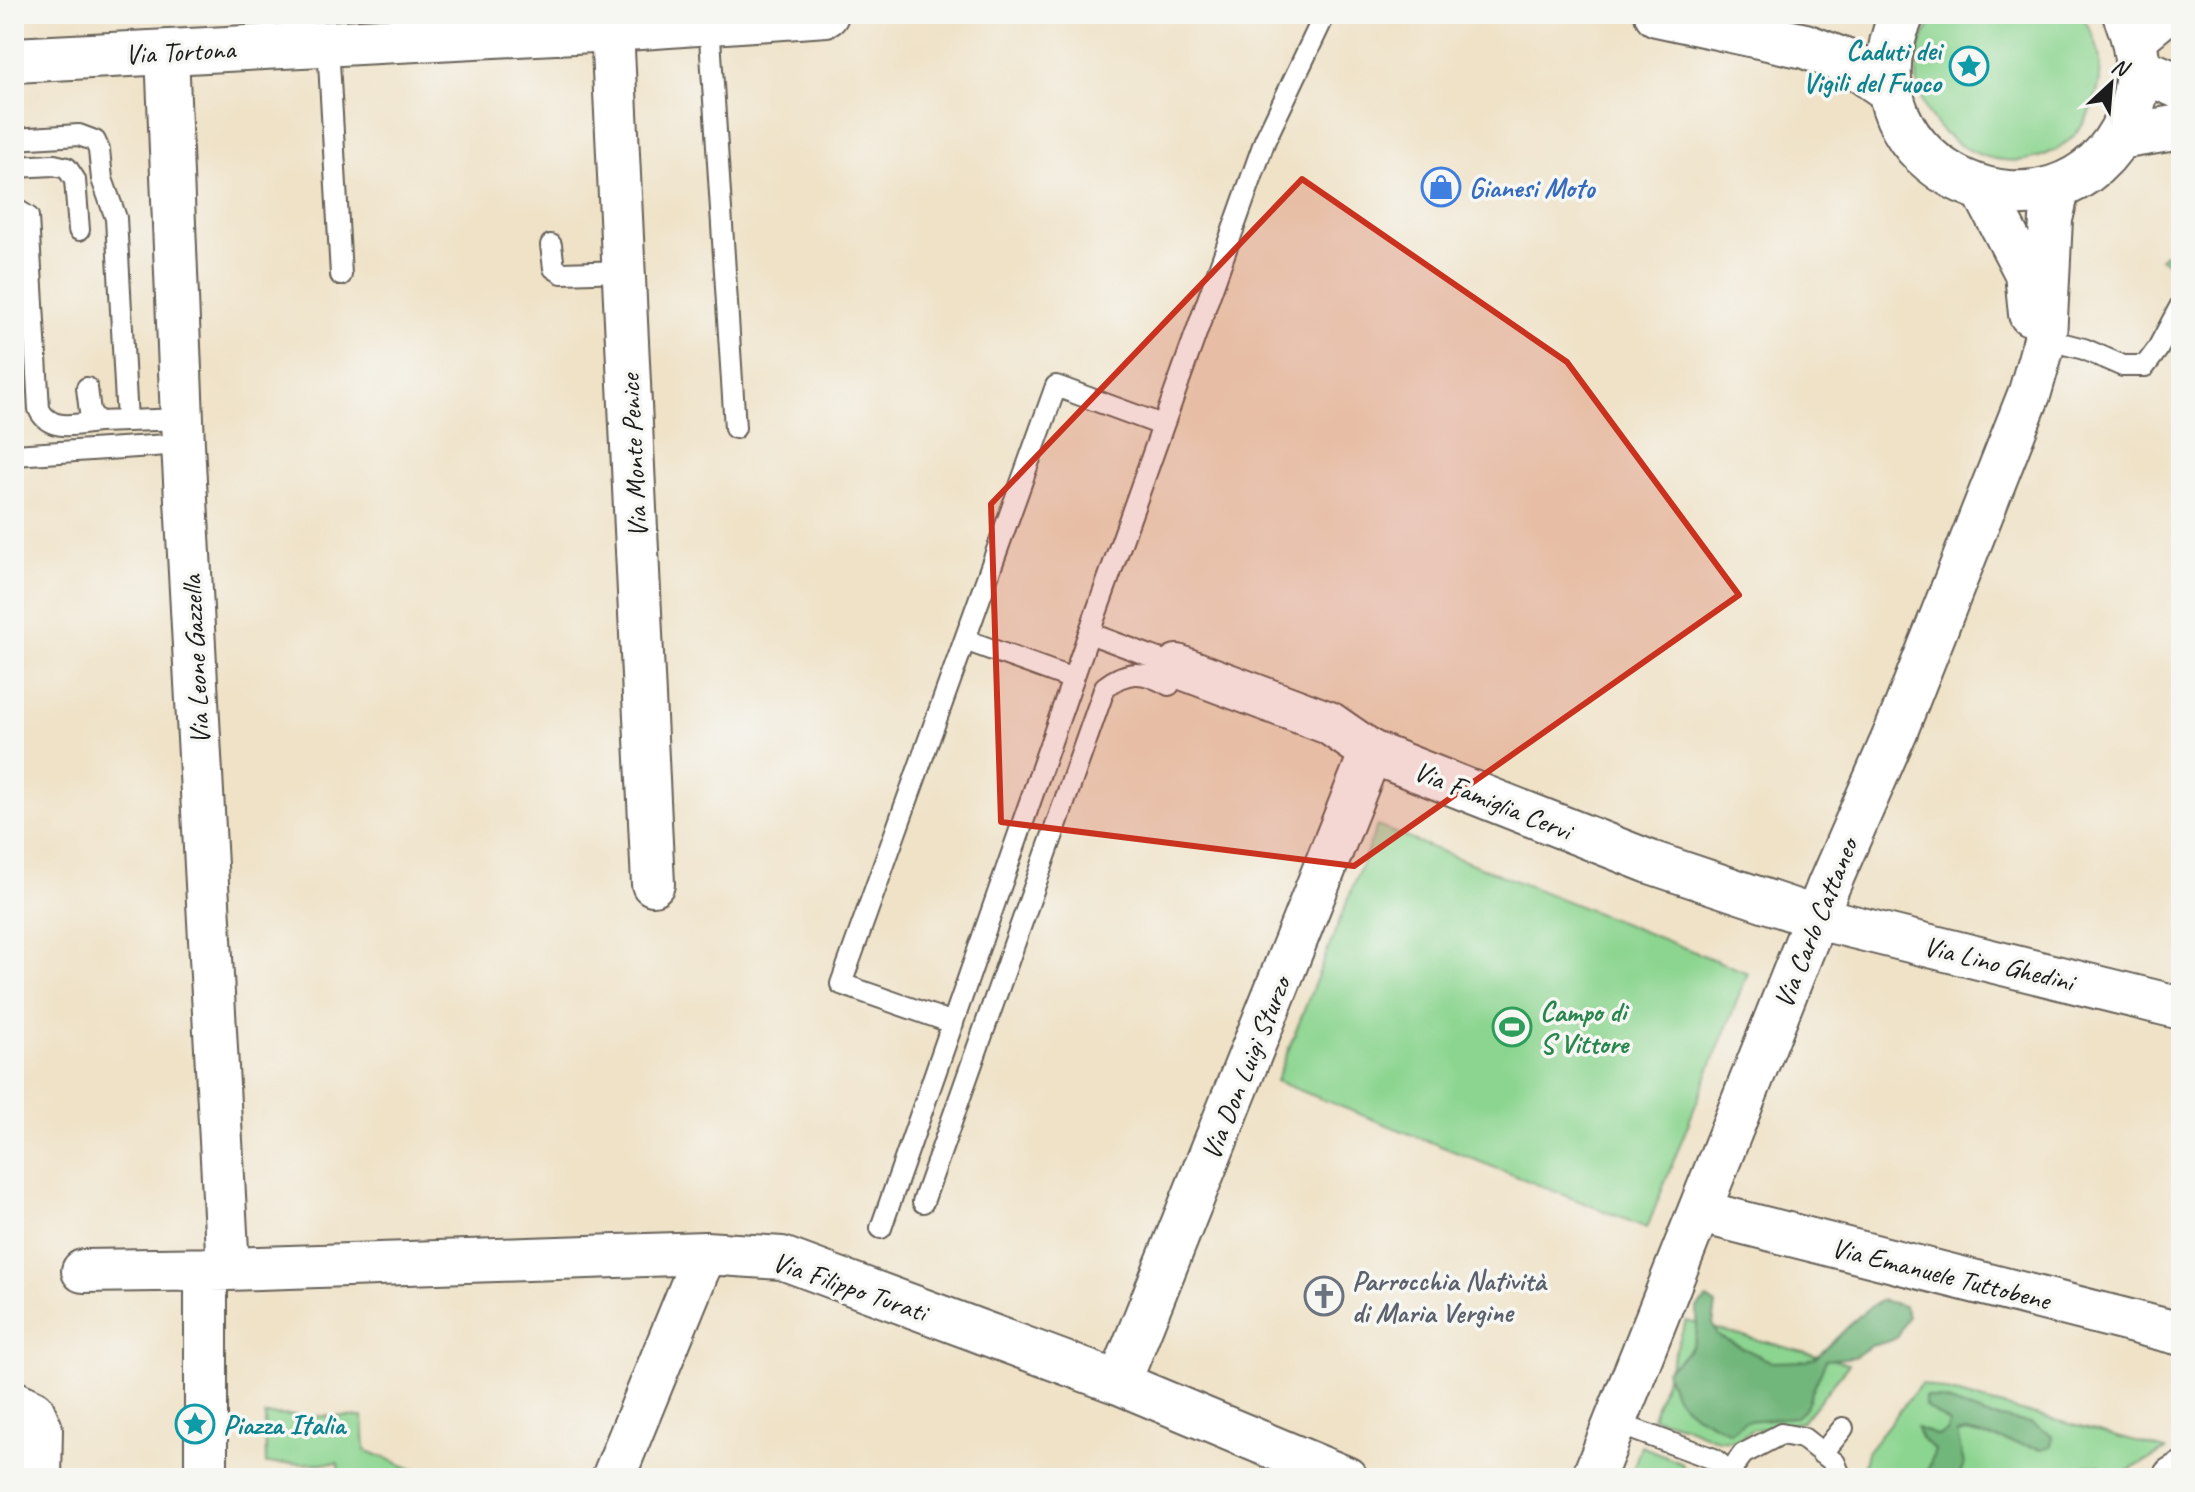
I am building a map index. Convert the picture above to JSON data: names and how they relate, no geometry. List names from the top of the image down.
{
  "streets": {
    "main road": ["Via Tortona"],
    "street": [
      "Via Monte Penice",
      "Via Leone Gazzella",
      "Via Famiglia Cervi",
      "Via Carlo Cattaneo",
      "Via Lino Ghedini",
      "Via Don Luigi Sturzo",
      "Via Emanuele Tuttobene",
      "Via Filippo Turati"
    ]
  },
  "crossings": [
    ["Via Tortona", "Via Monte Penice"],
    ["Via Tortona", "Via Leone Gazzella"],
    ["Via Leone Gazzella", "Via Filippo Turati"],
    ["Via Famiglia Cervi", "Via Carlo Cattaneo"],
    ["Via Famiglia Cervi", "Via Lino Ghedini"],
    ["Via Famiglia Cervi", "Via Don Luigi Sturzo"],
    ["Via Carlo Cattaneo", "Via Lino Ghedini"],
    ["Via Carlo Cattaneo", "Via Emanuele Tuttobene"],
    ["Via Don Luigi Sturzo", "Via Filippo Turati"]
  ],
  "places": {
    "place": ["Caduti dei Vigili del Fuoco", "Piazza Italia"],
    "shop": ["Gianesi Moto"],
    "sports": ["Campo di S Vittore"],
    "church": ["Parrocchia Natività di Maria Vergine"]
  },
  "north": "top right"
}
